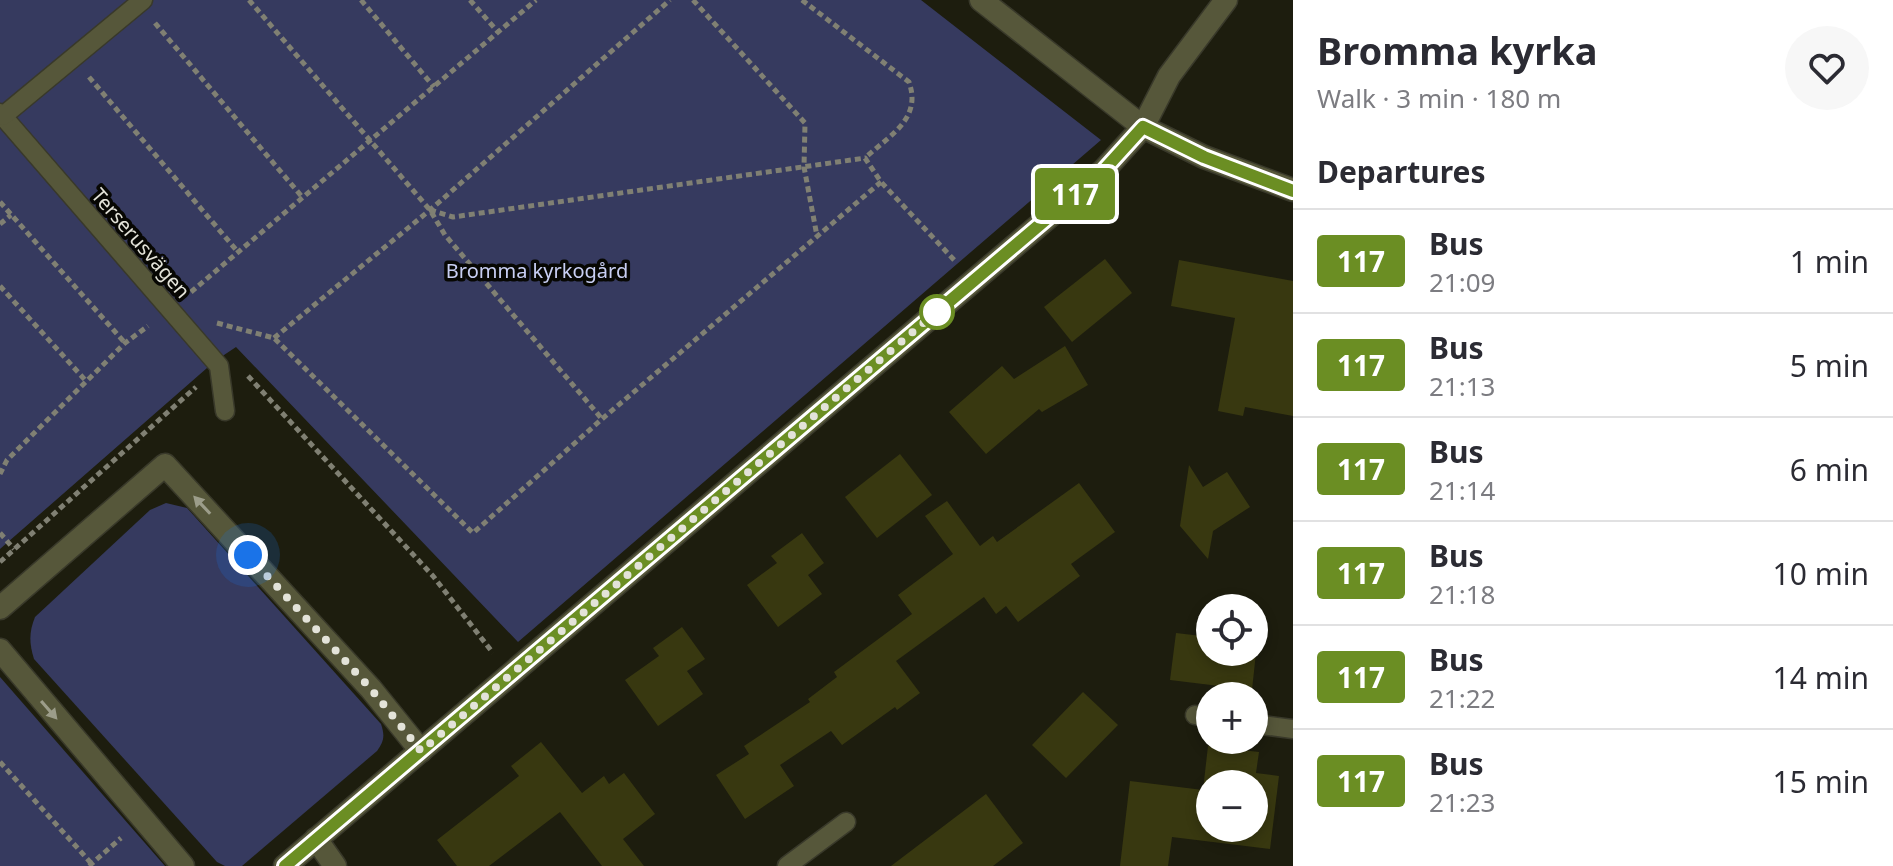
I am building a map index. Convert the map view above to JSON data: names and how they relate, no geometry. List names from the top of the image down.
{
  "streets": {
    "lane": ["Terserusvägen"]
  },
  "parks": ["Bromma kyrkogård"],
  "lines": ["bus line 117"],
  "page": {
    "on_map": "117",
    "heading": [
      ["Bromma kyrka", "Walk · 3 min · 180 m"],
      "Departures"
    ],
    "list": [
      {
        "mark": "117",
        "name": "Bus",
        "note": "21:09",
        "value": "1 min"
      },
      {
        "mark": "117",
        "name": "Bus",
        "note": "21:13",
        "value": "5 min"
      },
      {
        "mark": "117",
        "name": "Bus",
        "note": "21:14",
        "value": "6 min"
      },
      {
        "mark": "117",
        "name": "Bus",
        "note": "21:18",
        "value": "10 min"
      },
      {
        "mark": "117",
        "name": "Bus",
        "note": "21:22",
        "value": "14 min"
      },
      {
        "mark": "117",
        "name": "Bus",
        "note": "21:23",
        "value": "15 min"
      }
    ],
    "map_buttons": ["+", "−"]
  }
}
